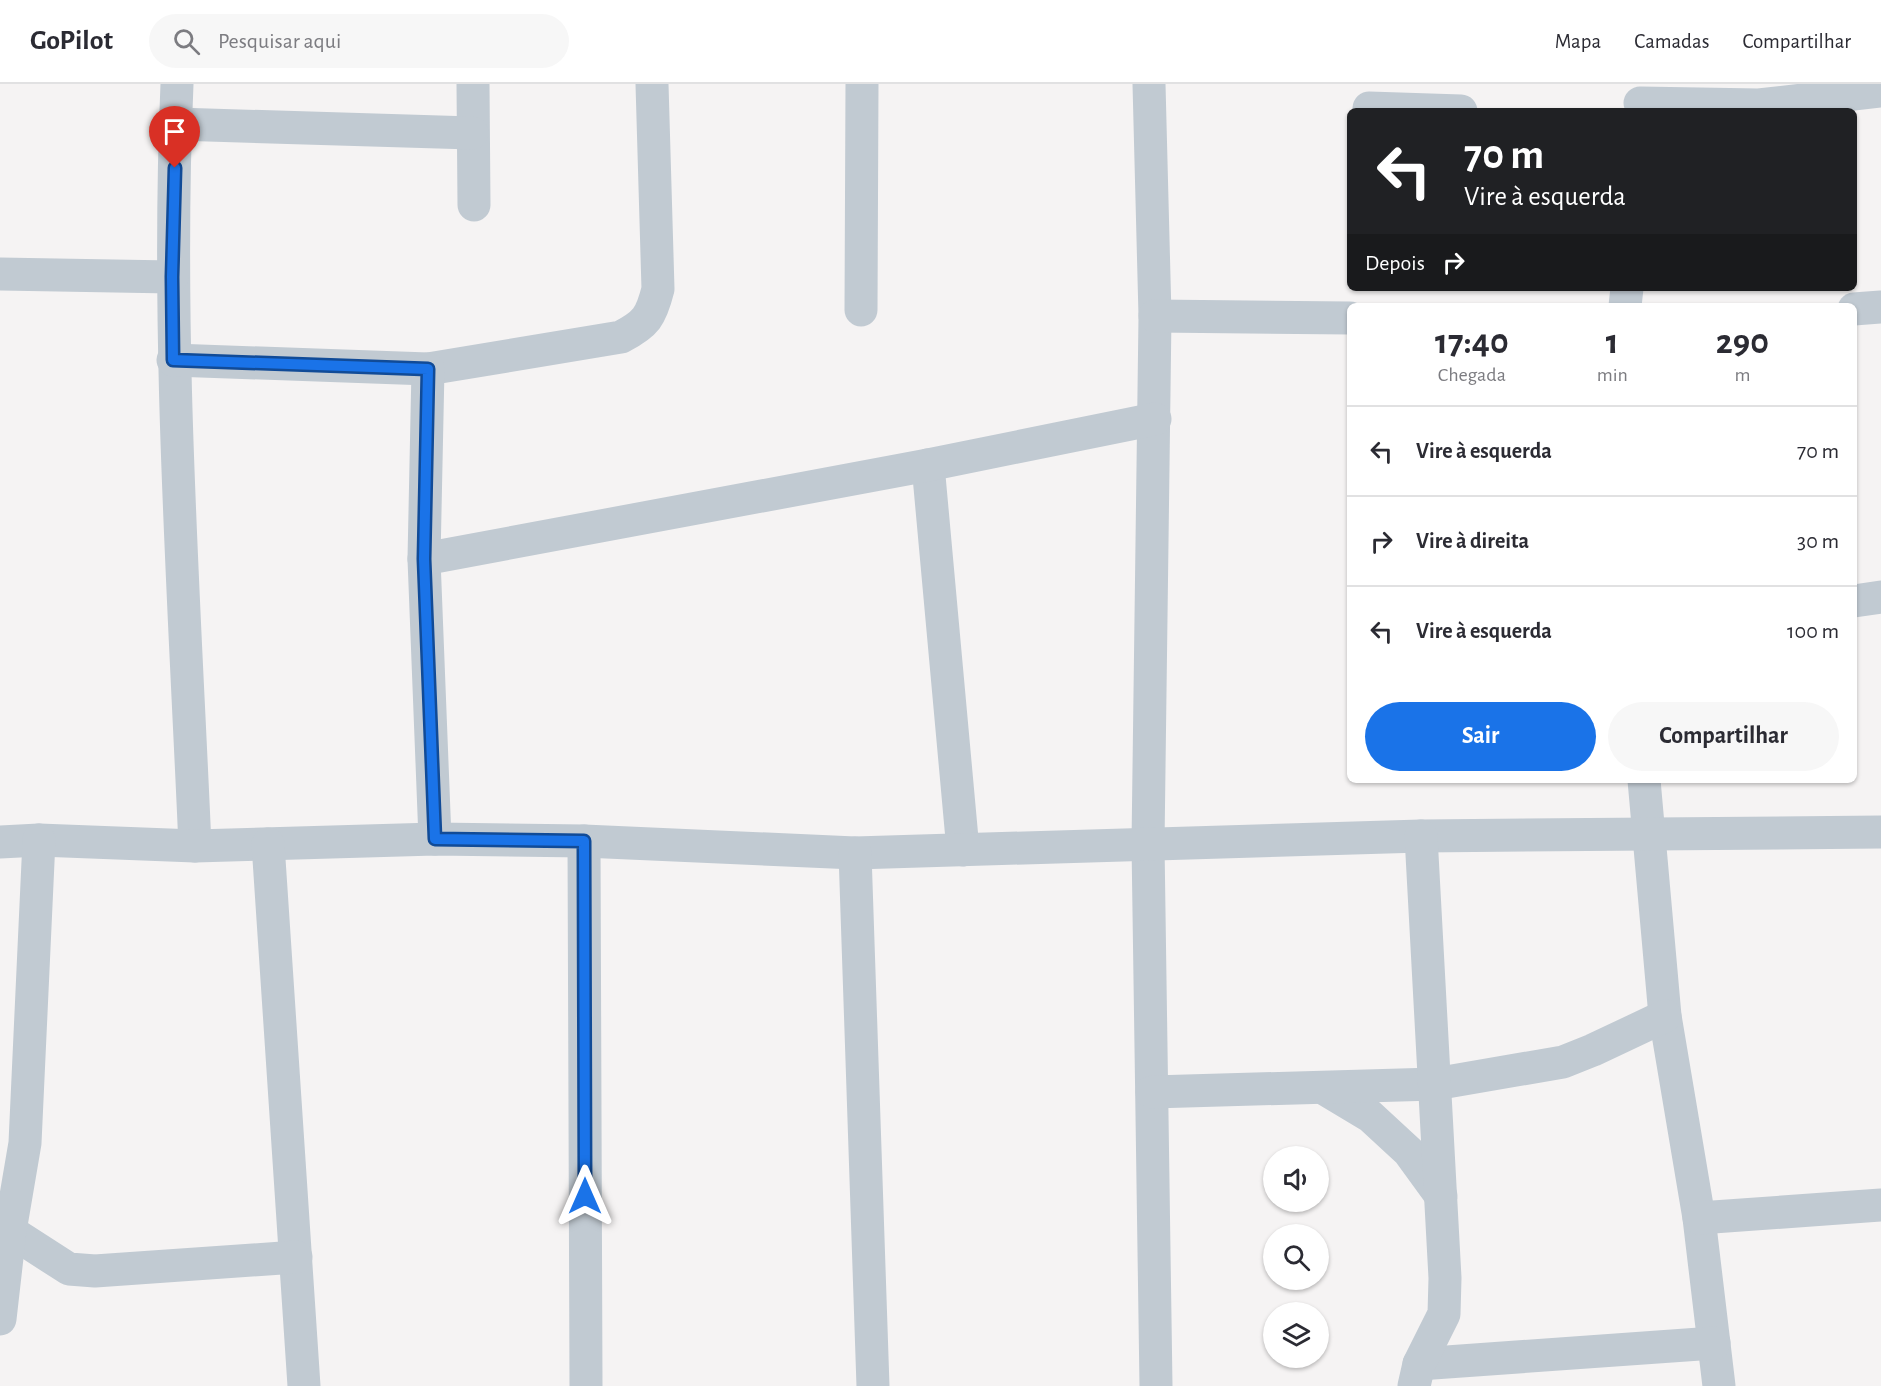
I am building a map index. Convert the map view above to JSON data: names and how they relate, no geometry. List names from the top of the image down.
{
  "page": {
    "header": "GoPilot",
    "search": "Pesquisar aqui",
    "nav": ["Mapa", "Camadas", "Compartilhar"],
    "turn": ["70 m", "Vire à esquerda"],
    "then": "Depois",
    "eta": [
      "17:40",
      "Chegada",
      "1",
      "min",
      "290",
      "m"
    ],
    "list": [
      {
        "name": "Vire à esquerda",
        "value": "70 m"
      },
      {
        "name": "Vire à direita",
        "value": "30 m"
      },
      {
        "name": "Vire à esquerda",
        "value": "100 m"
      }
    ],
    "buttons": ["Sair", "Compartilhar"]
  }
}
